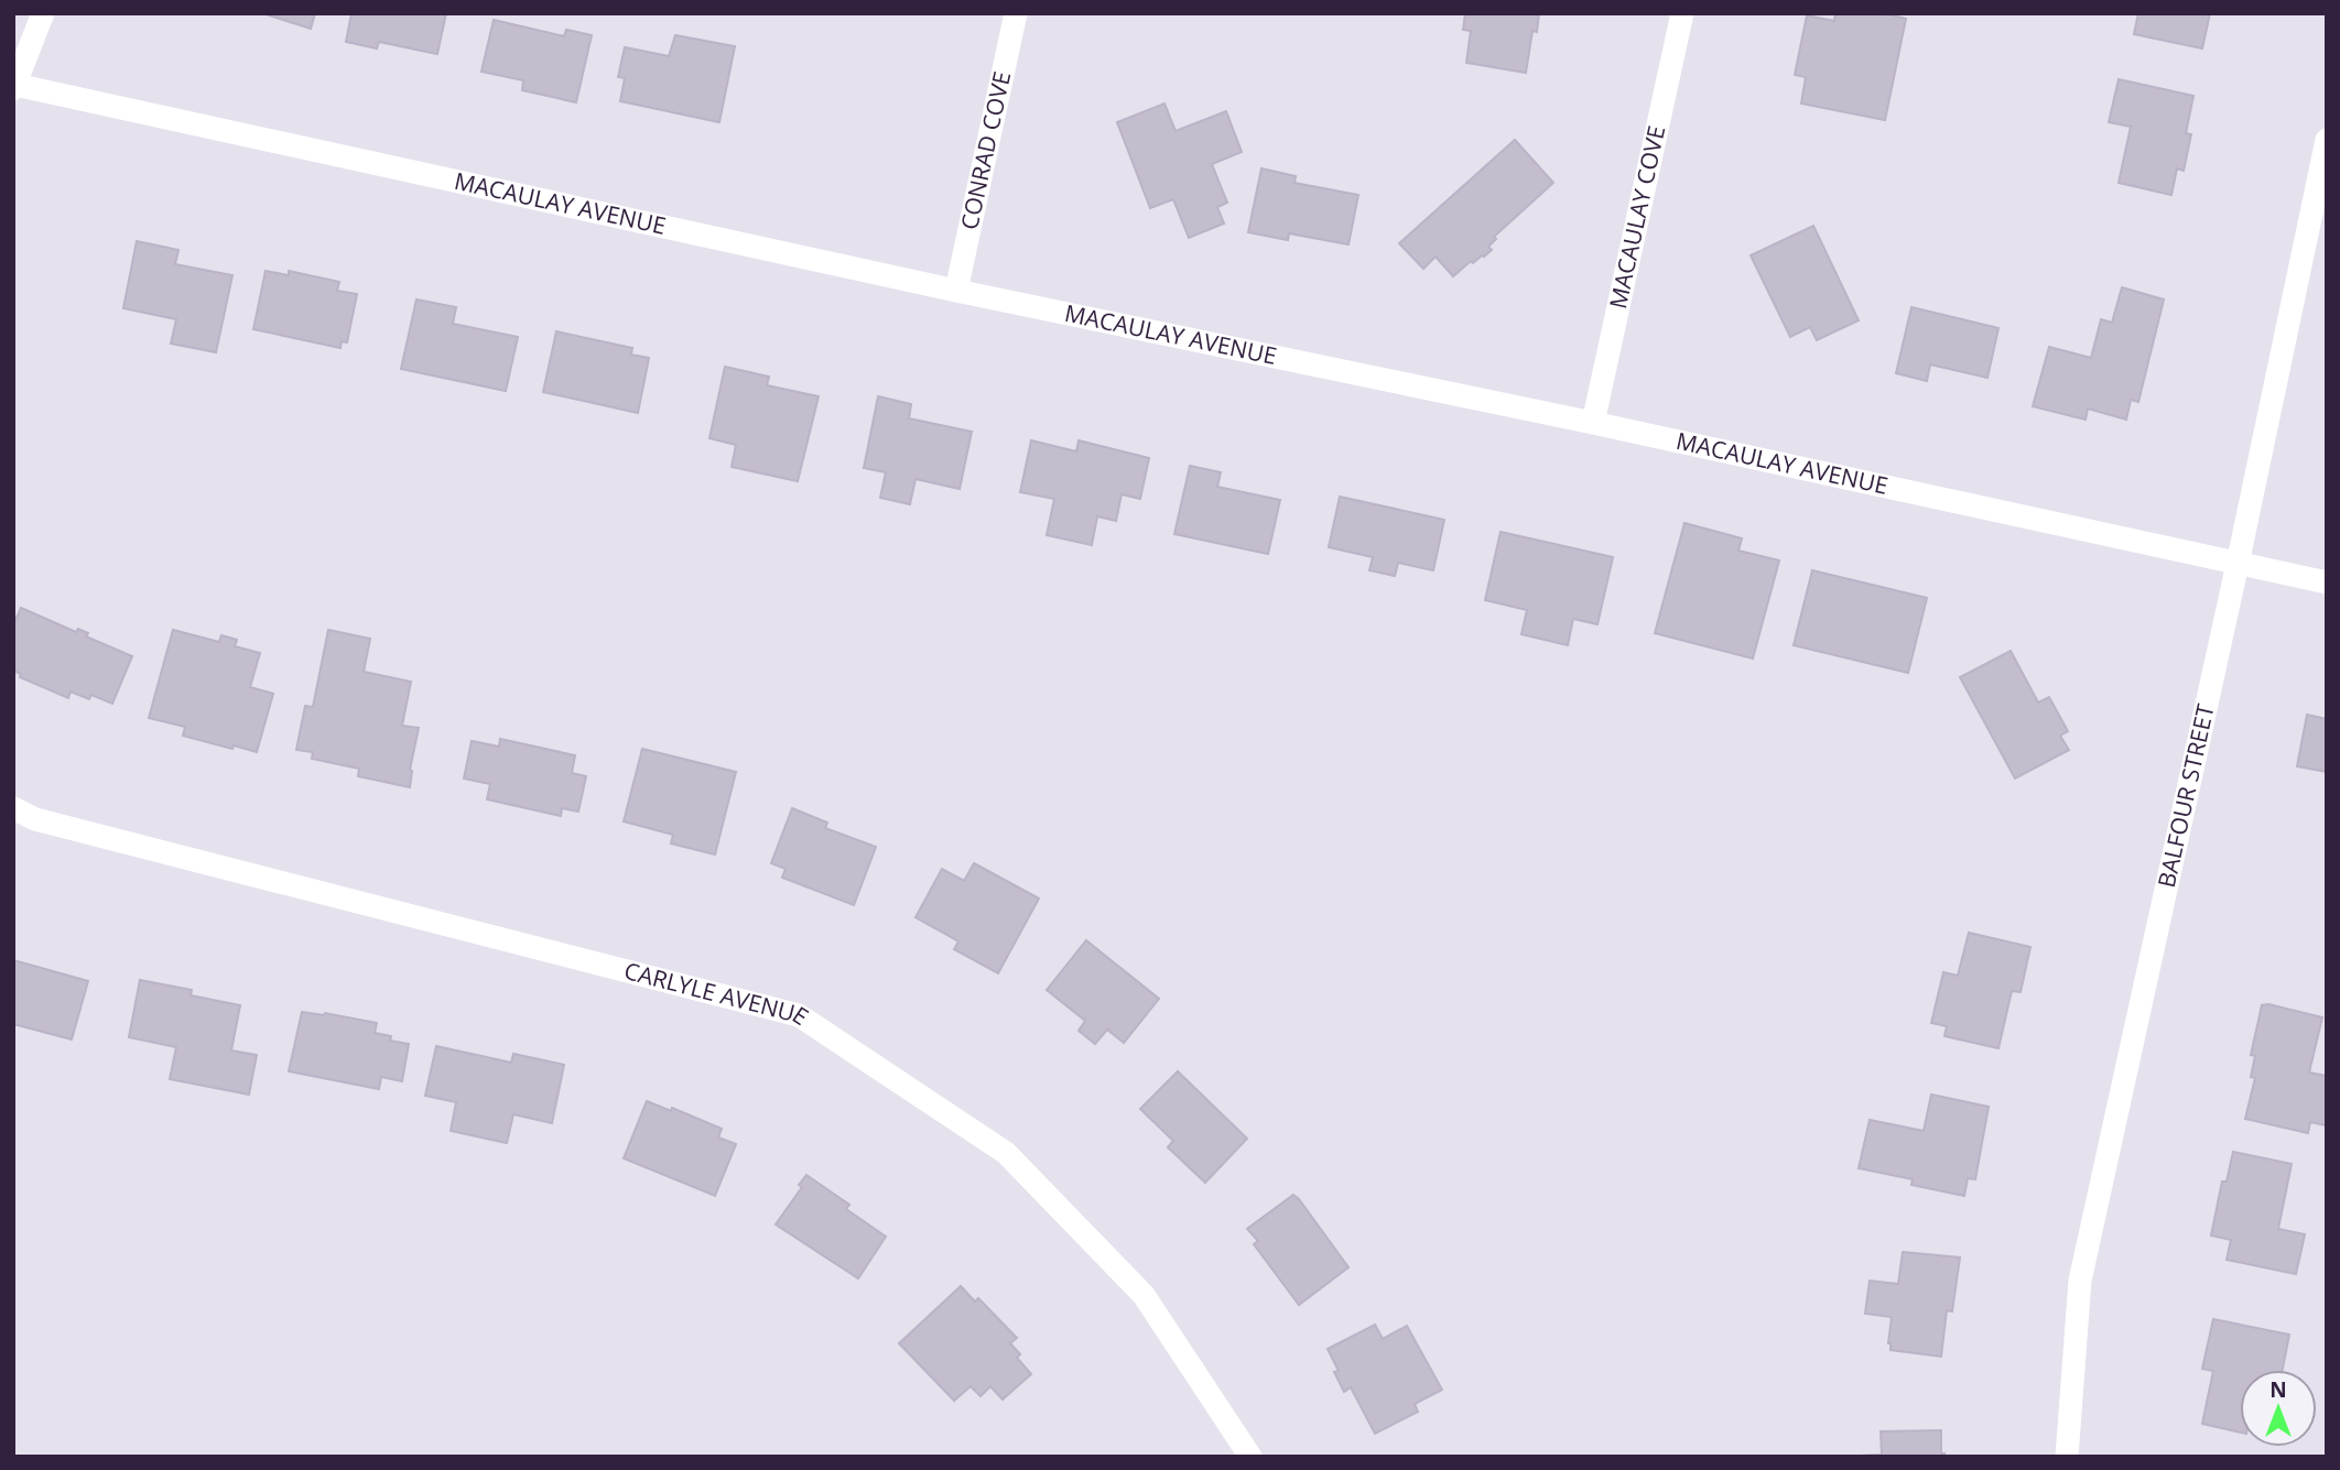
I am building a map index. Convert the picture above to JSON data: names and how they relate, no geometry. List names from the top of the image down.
{
  "streets": {
    "street": [
      "CONRAD COVE",
      "MACAULAY AVENUE",
      "MACAULAY COVE",
      "BALFOUR STREET",
      "CARLYLE AVENUE"
    ]
  },
  "crossings": [
    ["CONRAD COVE", "MACAULAY AVENUE"],
    ["MACAULAY AVENUE", "MACAULAY COVE"],
    ["MACAULAY AVENUE", "BALFOUR STREET"]
  ],
  "north": "top"
}
